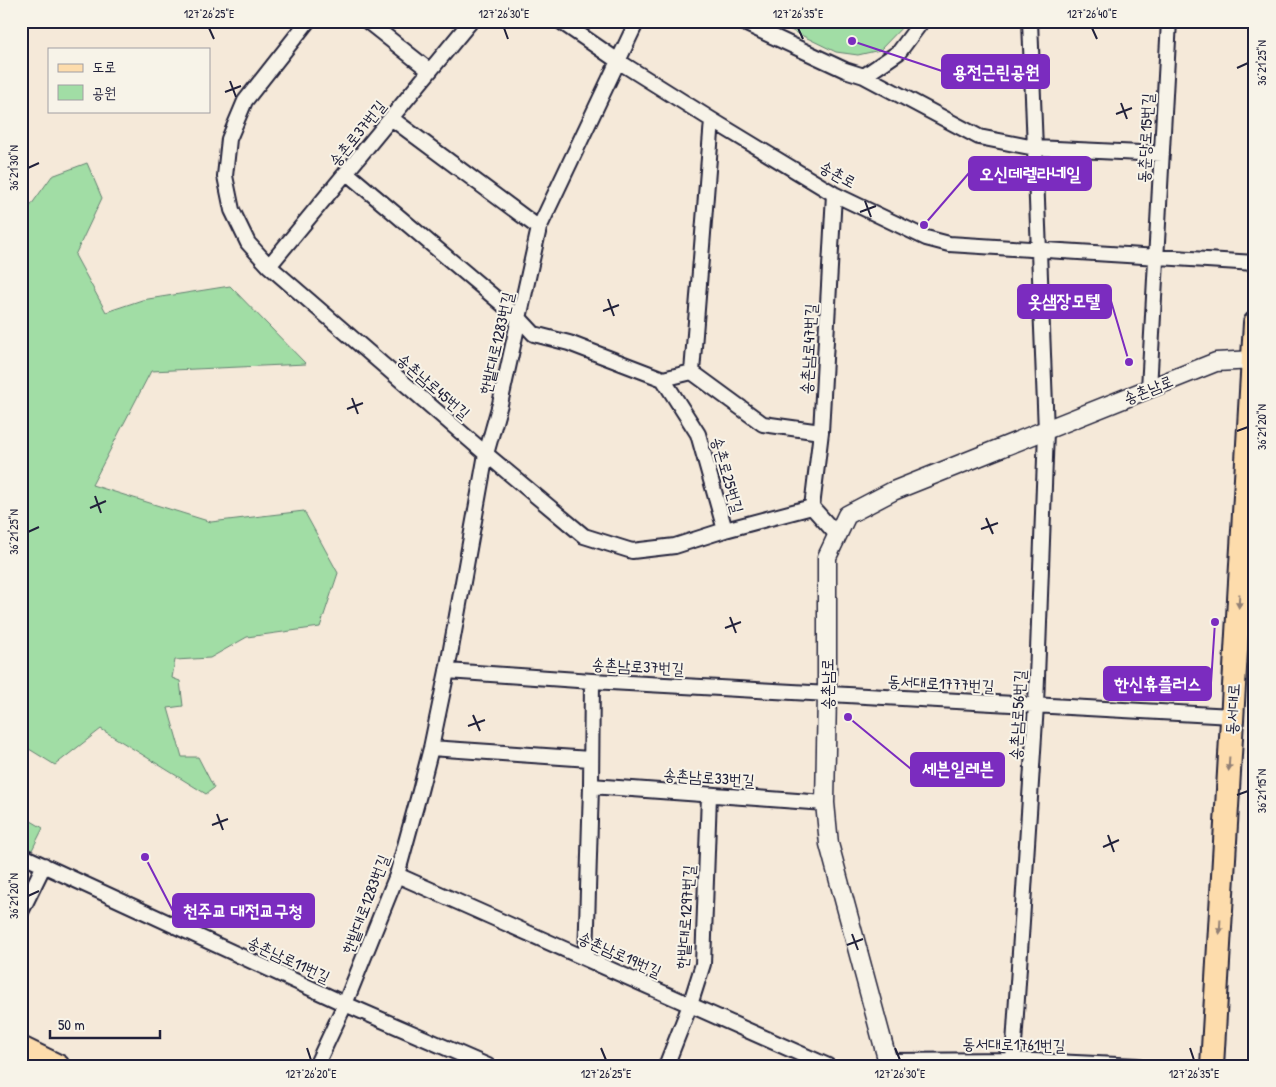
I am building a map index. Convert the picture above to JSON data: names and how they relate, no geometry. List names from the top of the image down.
{
  "streets": {
    "main road": ["동서대로"],
    "street": [
      "송촌로37번길",
      "동춘당로15번길",
      "송촌로",
      "한밭대로1283번길",
      "송촌남로47번길",
      "송촌남로45번길",
      "송촌남로",
      "송촌로25번길",
      "송촌남로37번길",
      "동서대로1777번길",
      "송촌남로56번길",
      "송촌남로33번길",
      "한밭대로1297번길",
      "송촌남로19번길",
      "송촌남로11번길",
      "동서대로1761번길"
    ]
  },
  "crossings": [
    ["송촌로37번길", "송촌남로45번길"],
    ["동춘당로15번길", "송촌로"],
    ["동춘당로15번길", "송촌남로"],
    ["송촌로", "한밭대로1283번길"],
    ["송촌로", "송촌남로47번길"],
    ["한밭대로1283번길", "송촌남로45번길"],
    ["한밭대로1283번길", "송촌남로37번길"],
    ["한밭대로1283번길", "송촌남로19번길"],
    ["한밭대로1283번길", "송촌남로11번길"],
    ["송촌남로47번길", "송촌남로45번길"],
    ["송촌남로45번길", "송촌로25번길"],
    ["송촌남로", "송촌남로37번길"],
    ["송촌남로", "동서대로1777번길"],
    ["송촌남로", "동서대로"],
    ["송촌남로", "송촌남로56번길"],
    ["송촌남로", "송촌남로33번길"],
    ["송촌남로", "동서대로1761번길"],
    ["송촌남로37번길", "동서대로1777번길"],
    ["동서대로1777번길", "동서대로"],
    ["동서대로1777번길", "송촌남로56번길"],
    ["송촌남로56번길", "동서대로1761번길"],
    ["송촌남로33번길", "한밭대로1297번길"],
    ["한밭대로1297번길", "송촌남로19번길"]
  ],
  "one_way": ["동서대로"],
  "places": [
    "용전근린공원",
    "오신데렐라네일",
    "옷샘장모텔",
    "한신휴플러스",
    "세븐일레븐",
    "천주교 대전교구청"
  ],
  "legend": ["도로", "공원"],
  "scale_bar": "50 m",
  "coordinates": [
    "127°26'25\"E",
    "127°26'30\"E",
    "127°26'35\"E",
    "127°26'40\"E",
    "36°21'25\"N",
    "36°21'30\"N",
    "36°21'20\"N",
    "36°21'15\"N",
    "127°26'20\"E"
  ]
}
